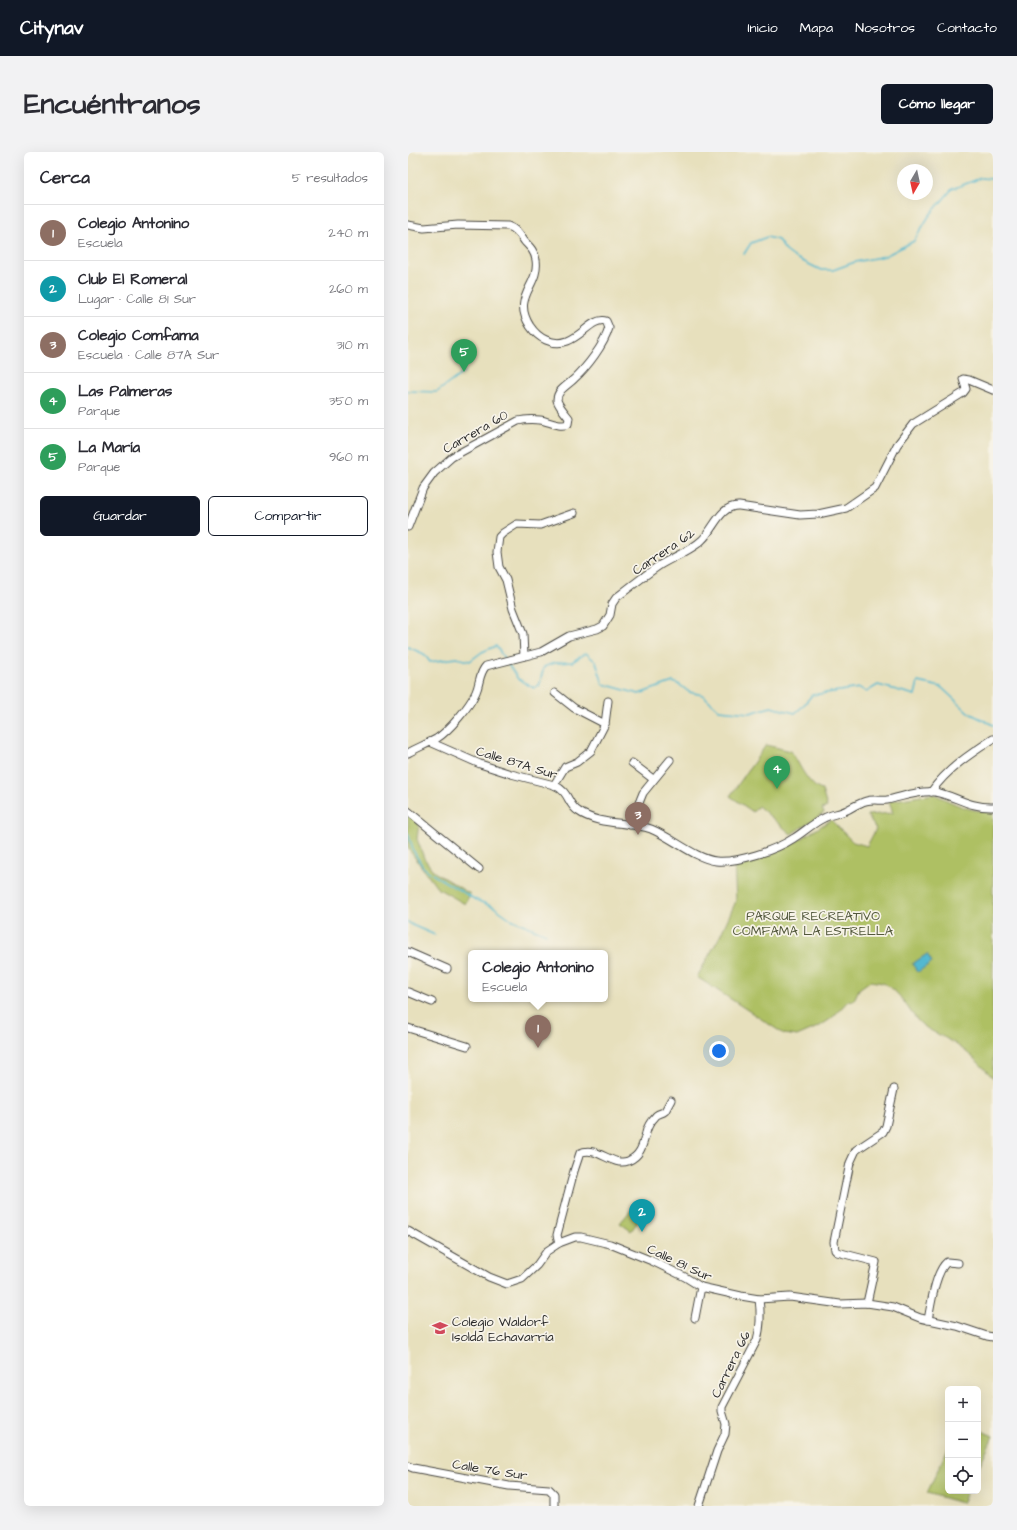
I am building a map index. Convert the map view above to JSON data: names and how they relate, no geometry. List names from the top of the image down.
{
  "streets": {
    "street": [
      "Carrera 60",
      "Carrera 62",
      "Calle 87A Sur",
      "Calle 81 Sur",
      "Carrera 66",
      "Calle 76 Sur"
    ]
  },
  "crossings": [
    ["Carrera 62", "Calle 87A Sur"],
    ["Calle 81 Sur", "Carrera 66"]
  ],
  "parks": ["PARQUE RECREATIVO COMFAMA LA ESTRELLA"],
  "places": {
    "school or university": ["Colegio Waldorf Isolda Echavarría"]
  },
  "north": "bottom",
  "page": {
    "header": "Citynav",
    "nav": [
      "Inicio",
      "Mapa",
      "Nosotros",
      "Contacto"
    ],
    "buttons": [
      "Cómo llegar",
      ["Guardar", "Compartir"]
    ],
    "title": "Encuéntranos",
    "heading": ["Cerca", "5 resultados"],
    "list": [
      {
        "mark": "1",
        "name": "Colegio Antonino",
        "note": "Escuela",
        "value": "240 m"
      },
      {
        "mark": "2",
        "name": "Club El Romeral",
        "note": "Lugar · Calle 81 Sur",
        "value": "260 m"
      },
      {
        "mark": "3",
        "name": "Colegio Comfama",
        "note": "Escuela · Calle 87A Sur",
        "value": "310 m"
      },
      {
        "mark": "4",
        "name": "Las Palmeras",
        "note": "Parque",
        "value": "350 m"
      },
      {
        "mark": "5",
        "name": "La María",
        "note": "Parque",
        "value": "960 m"
      }
    ],
    "pins": [
      "5",
      "4",
      "3",
      "1",
      "2"
    ],
    "popup": ["Colegio Antonino", "Escuela"],
    "map_buttons": ["+", "−"]
  }
}
